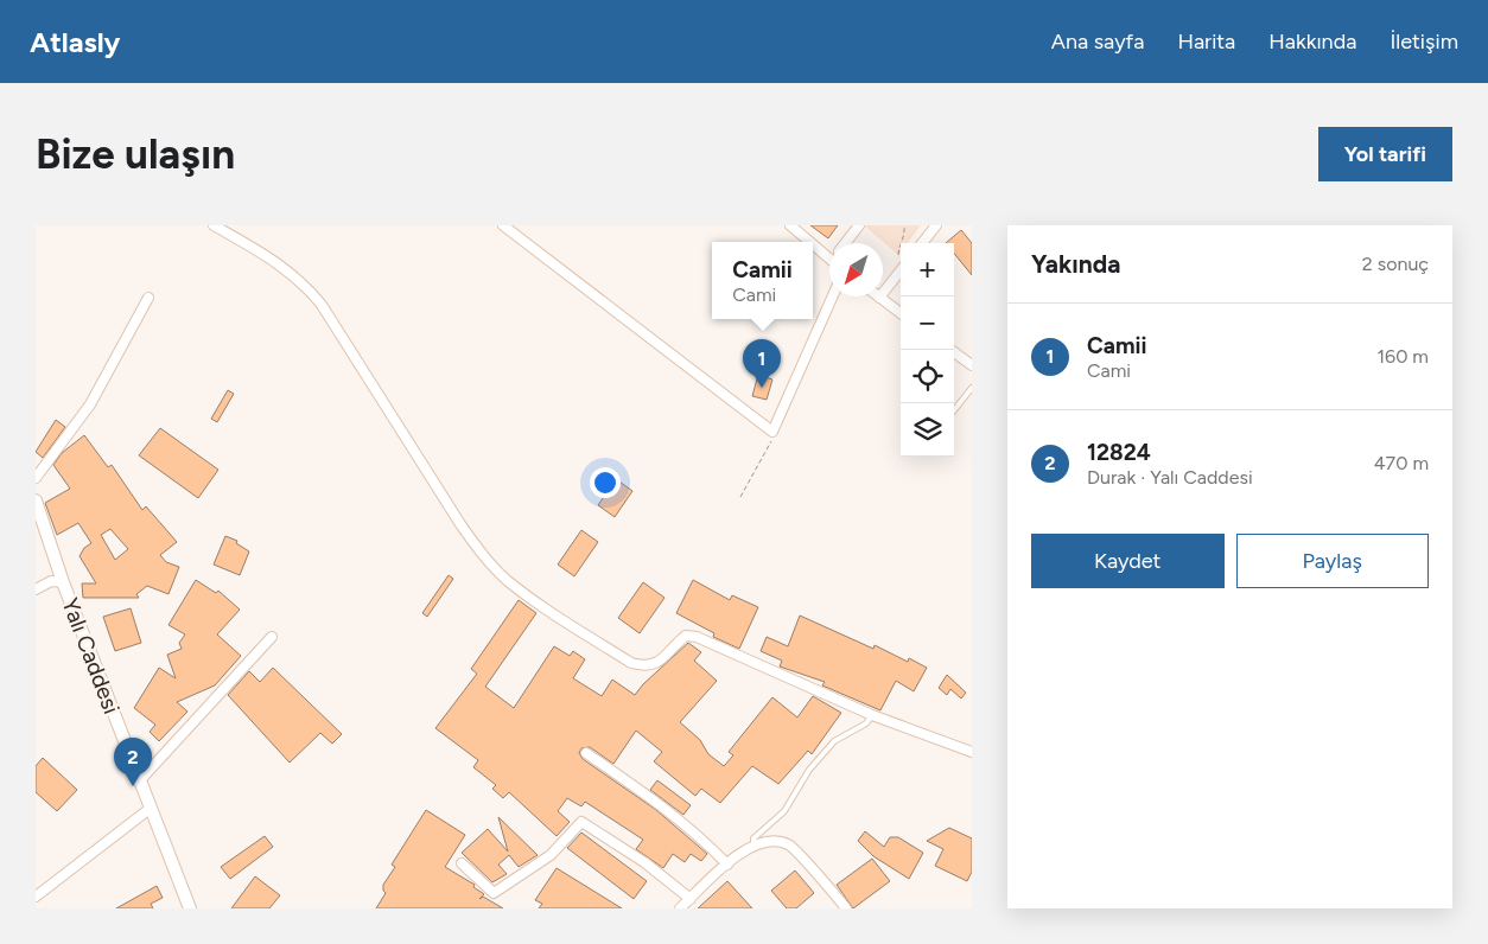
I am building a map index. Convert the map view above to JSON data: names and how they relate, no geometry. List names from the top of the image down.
{
  "streets": {
    "street": ["Yalı Caddesi"]
  },
  "north": "bottom left",
  "page": {
    "header": "Atlasly",
    "nav": [
      "Ana sayfa",
      "Harita",
      "Hakkında",
      "İletişim"
    ],
    "buttons": [
      "Yol tarifi",
      ["Kaydet", "Paylaş"]
    ],
    "title": "Bize ulaşın",
    "heading": ["Yakında", "2 sonuç"],
    "popup": ["Camii", "Cami"],
    "map_buttons": ["+", "−"],
    "list": [
      {
        "mark": "1",
        "name": "Camii",
        "note": "Cami",
        "value": "160 m"
      },
      {
        "mark": "2",
        "name": "12824",
        "note": "Durak · Yalı Caddesi",
        "value": "470 m"
      }
    ],
    "pins": ["1", "2"]
  }
}
